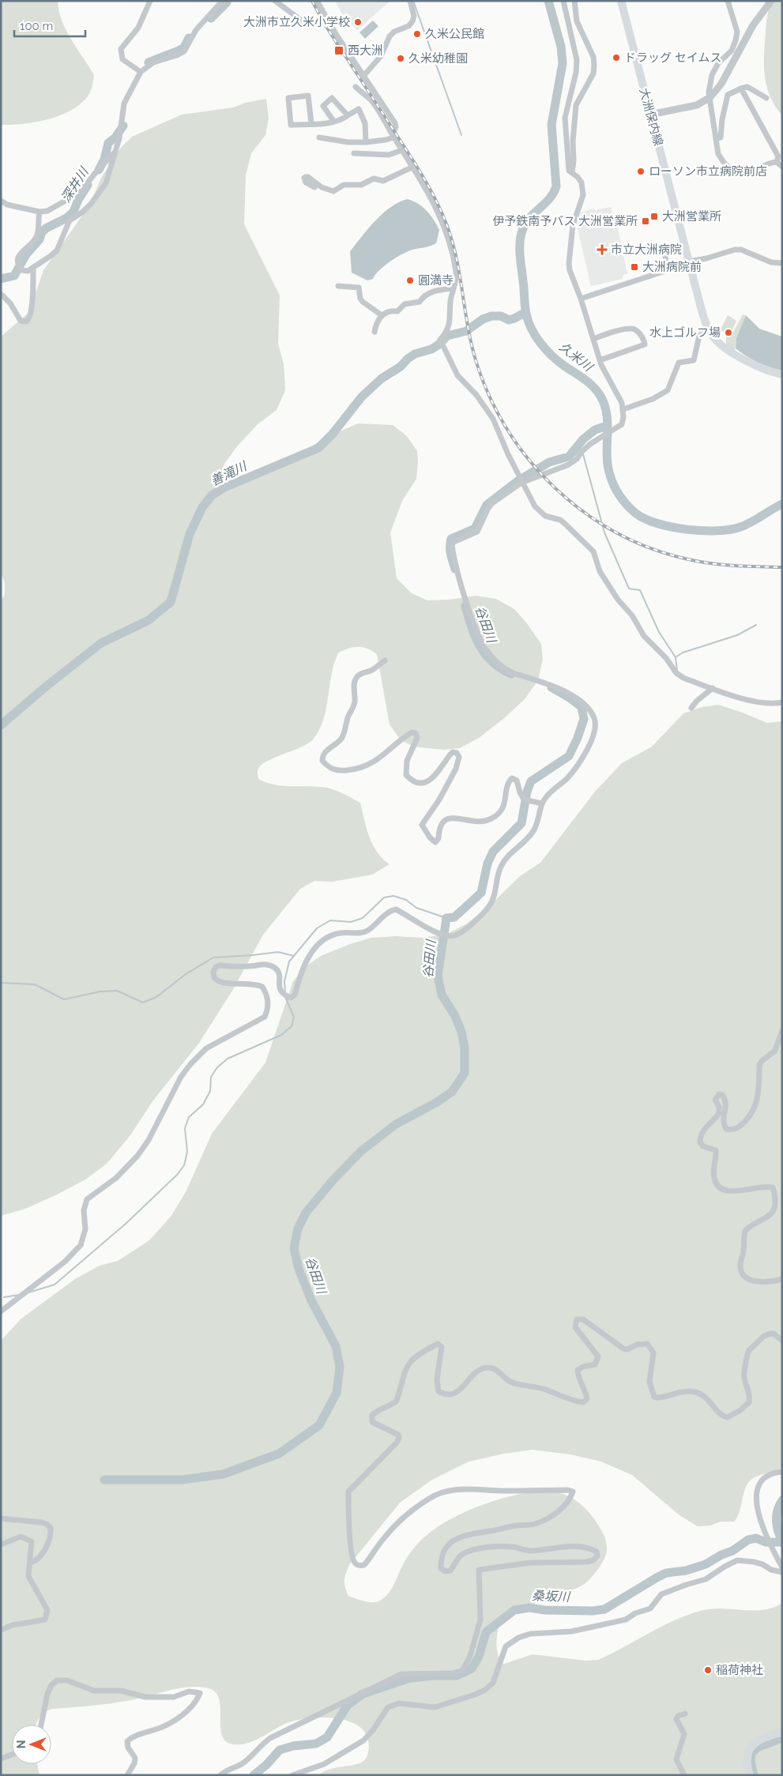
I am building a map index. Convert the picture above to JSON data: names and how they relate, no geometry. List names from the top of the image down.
{
  "streets": {
    "main road": ["大洲保内線"]
  },
  "water": [
    "深井川",
    "久米川",
    "善滝川",
    "谷田川",
    "桑坂川"
  ],
  "places": {
    "other": [
      "大洲市立久米小学校",
      "久米公民館",
      "ドラッグ セイムス",
      "久米幼稚園",
      "ローソン市立病院前店",
      "圓満寺",
      "水上ゴルフ場",
      "稲荷神社"
    ],
    "transit": [
      "西大洲",
      "大洲営業所",
      "伊予鉄南予バス 大洲営業所",
      "大洲病院前"
    ],
    "health": ["市立大洲病院"]
  },
  "scale_bar": "100 m",
  "north": "left"
}
